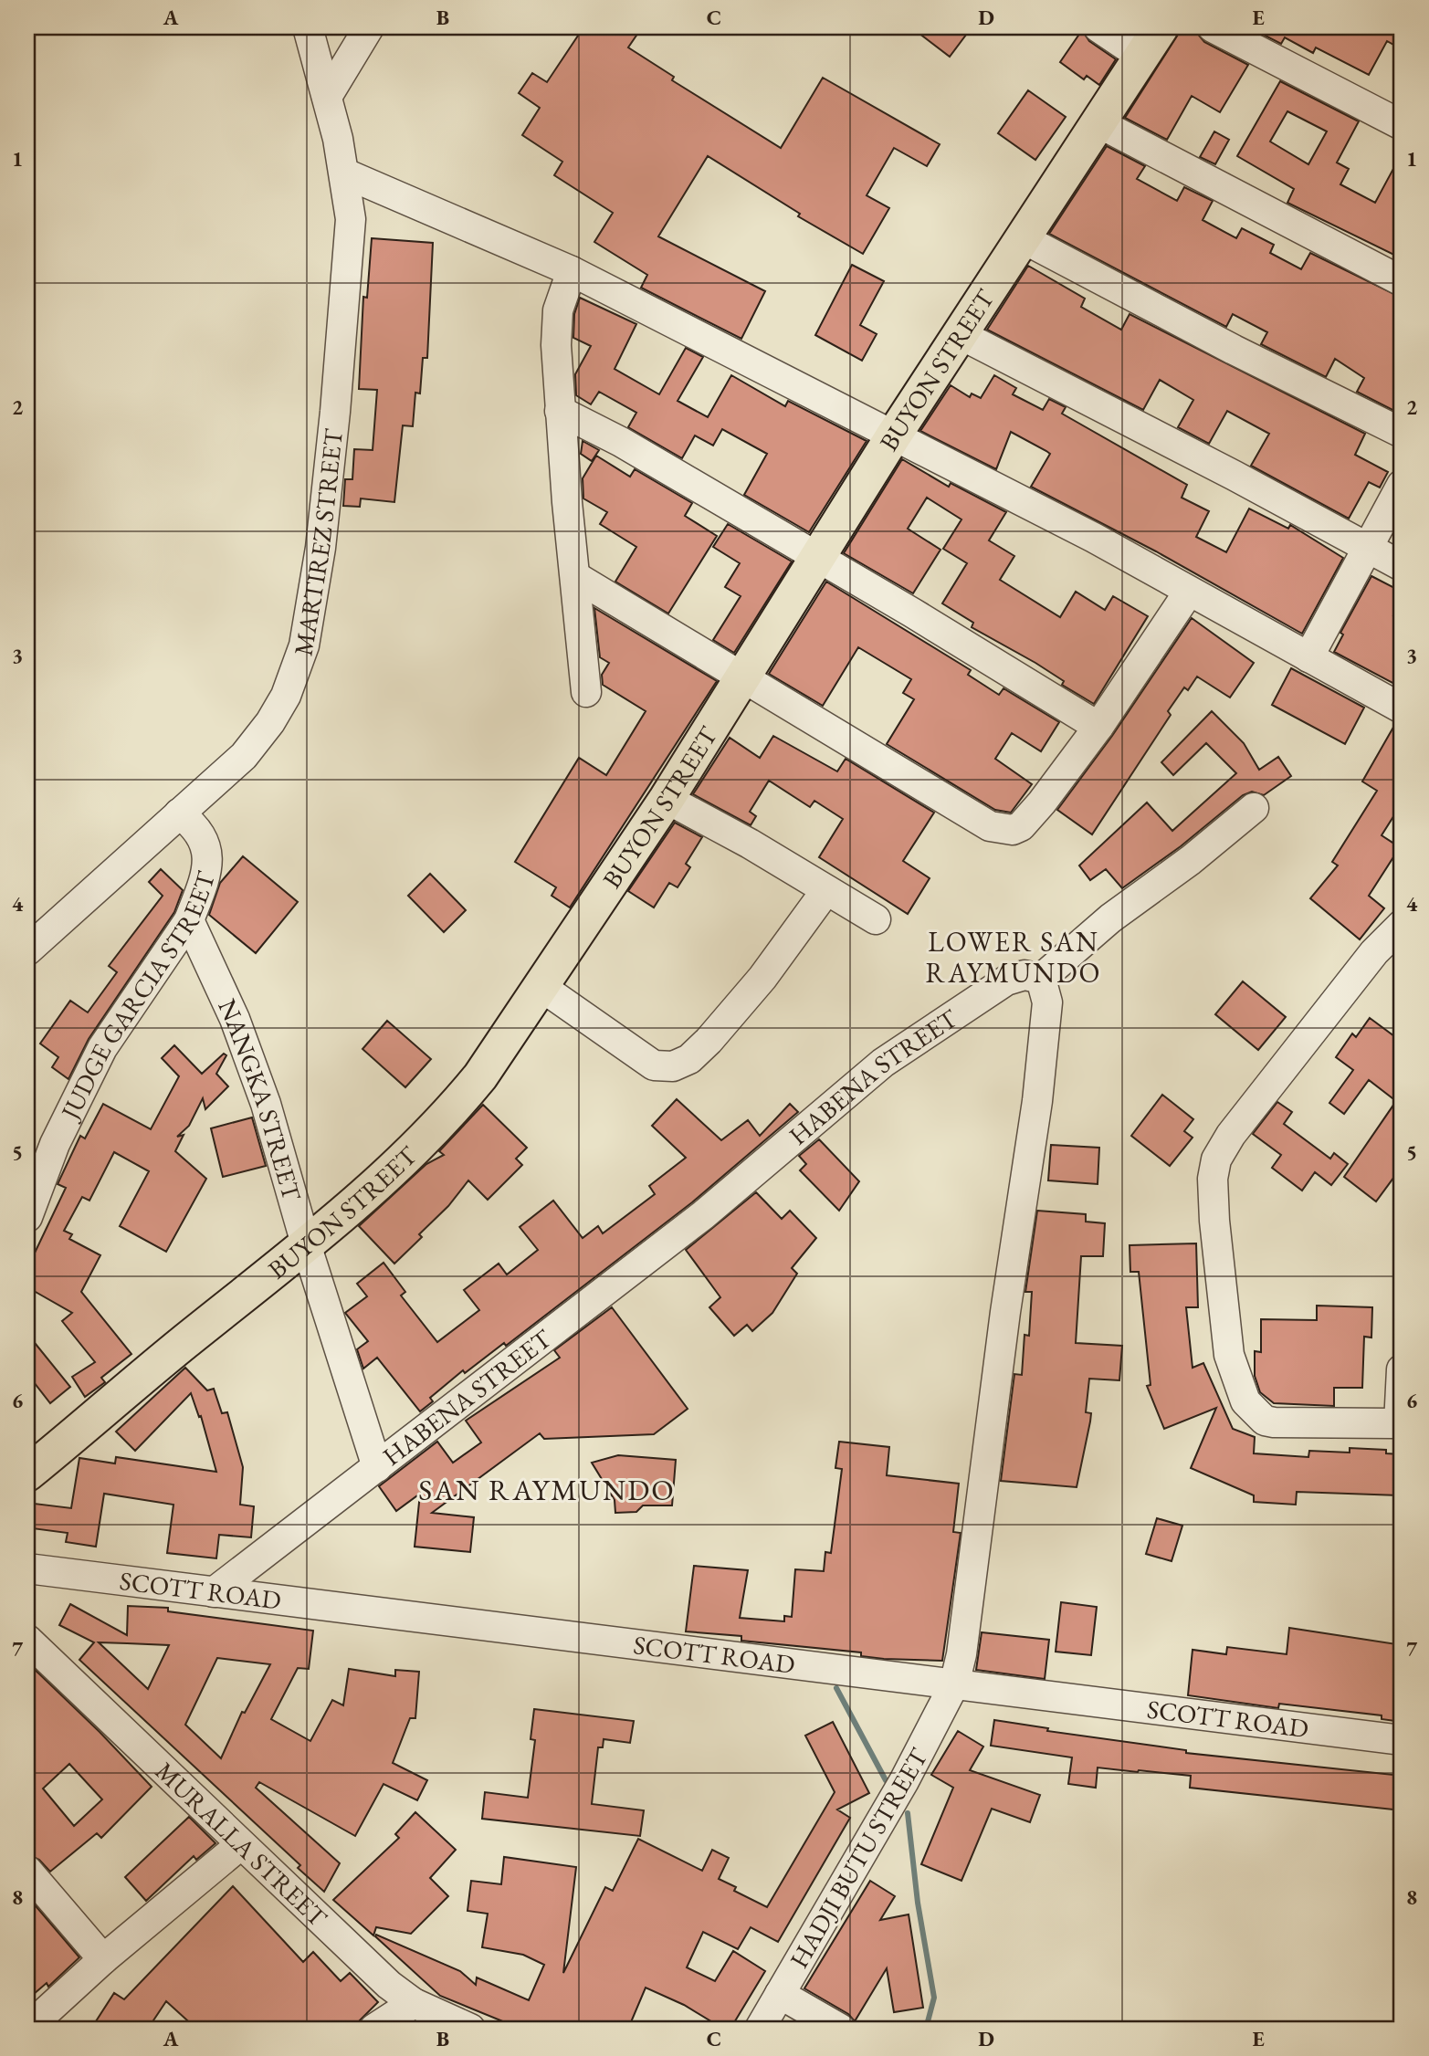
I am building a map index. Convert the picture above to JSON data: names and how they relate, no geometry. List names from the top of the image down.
{
  "streets": {
    "main road": ["BUYON STREET"],
    "street": [
      "MARTIREZ STREET",
      "JUDGE GARCIA STREET",
      "HABENA STREET",
      "NANGKA STREET",
      "SCOTT ROAD",
      "MURALLA STREET",
      "HADJI BUTU STREET"
    ]
  },
  "crossings": [
    ["BUYON STREET", "NANGKA STREET"],
    ["MARTIREZ STREET", "JUDGE GARCIA STREET"],
    ["JUDGE GARCIA STREET", "NANGKA STREET"],
    ["HABENA STREET", "NANGKA STREET"],
    ["HABENA STREET", "SCOTT ROAD"],
    ["SCOTT ROAD", "HADJI BUTU STREET"]
  ],
  "districts": ["LOWER SAN RAYMUNDO", "SAN RAYMUNDO"],
  "grid": {
    "columns": [
      "A",
      "B",
      "C",
      "D",
      "E"
    ],
    "rows": [
      "1",
      "2",
      "3",
      "4",
      "5",
      "6",
      "7",
      "8"
    ]
  }
}
